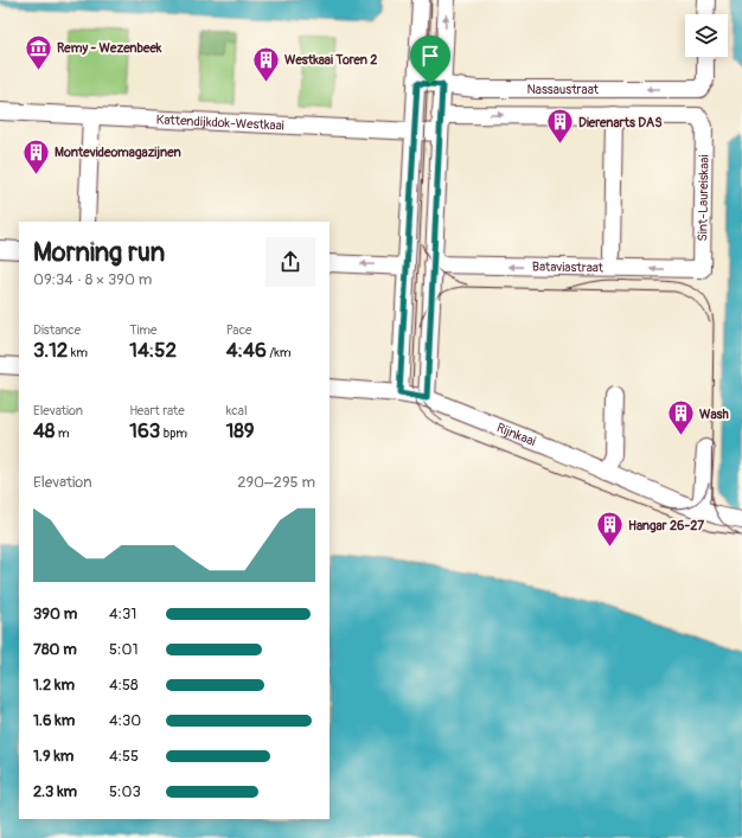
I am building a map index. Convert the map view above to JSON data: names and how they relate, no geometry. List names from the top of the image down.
{
  "streets": {
    "street": [
      "Nassaustraat",
      "Kattendijkdok-Westkaai",
      "Sint-Laureiskaai",
      "Bataviastraat",
      "Rijnkaai"
    ]
  },
  "crossings": [
    ["Nassaustraat", "Sint-Laureiskaai"],
    ["Sint-Laureiskaai", "Bataviastraat"]
  ],
  "one_way": ["Bataviastraat"],
  "places": {
    "museum": ["Remy - Wezenbeek"],
    "building": [
      "Westkaai Toren 2",
      "Dierenarts DAS",
      "Montevideomagazijnen",
      "Wash",
      "Hangar 26-27"
    ]
  },
  "page": {
    "heading": ["Morning run", "09:34 · 8 × 390 m"],
    "stats": [
      ["Distance", "3.12 km"],
      ["Time", "14:52"],
      ["Pace", "4:46 /km"],
      ["Elevation", "48 m"],
      ["Heart rate", "163 bpm"],
      ["kcal", "189"]
    ],
    "chart": ["Elevation", "290–295 m"],
    "list": [
      {
        "name": "390 m",
        "note": "4:31"
      },
      {
        "name": "780 m",
        "note": "5:01"
      },
      {
        "name": "1.2 km",
        "note": "4:58"
      },
      {
        "name": "1.6 km",
        "note": "4:30"
      },
      {
        "name": "1.9 km",
        "note": "4:55"
      },
      {
        "name": "2.3 km",
        "note": "5:03"
      }
    ]
  }
}
